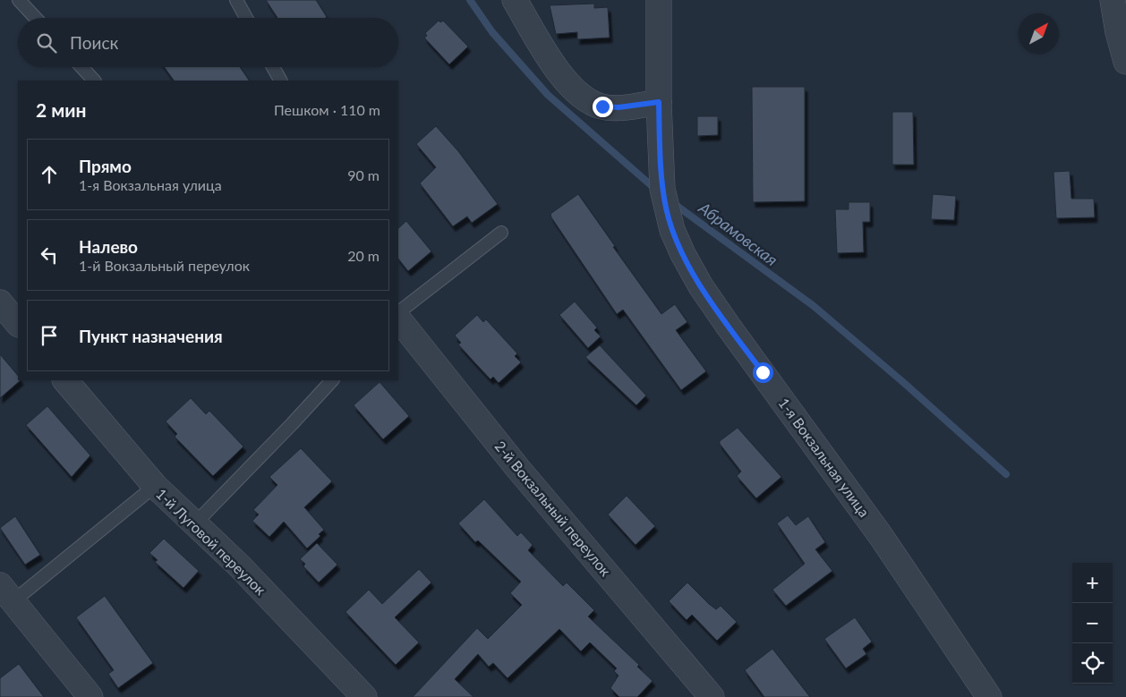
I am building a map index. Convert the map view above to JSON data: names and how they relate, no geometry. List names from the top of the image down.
{
  "streets": {
    "street": ["1-я Вокзальная улица", "2-й Вокзальный переулок", "1-й Луговой переулок"]
  },
  "water": ["Абрамовская"],
  "north": "top right",
  "page": {
    "search": "Поиск",
    "heading": ["2 мин", "Пешком · 110 m"],
    "list": [
      ["Прямо", "1-я Вокзальная улица", "90 m"],
      ["Налево", "1-й Вокзальный переулок", "20 m"],
      "Пункт назначения"
    ],
    "map_buttons": ["+", "−"]
  }
}
